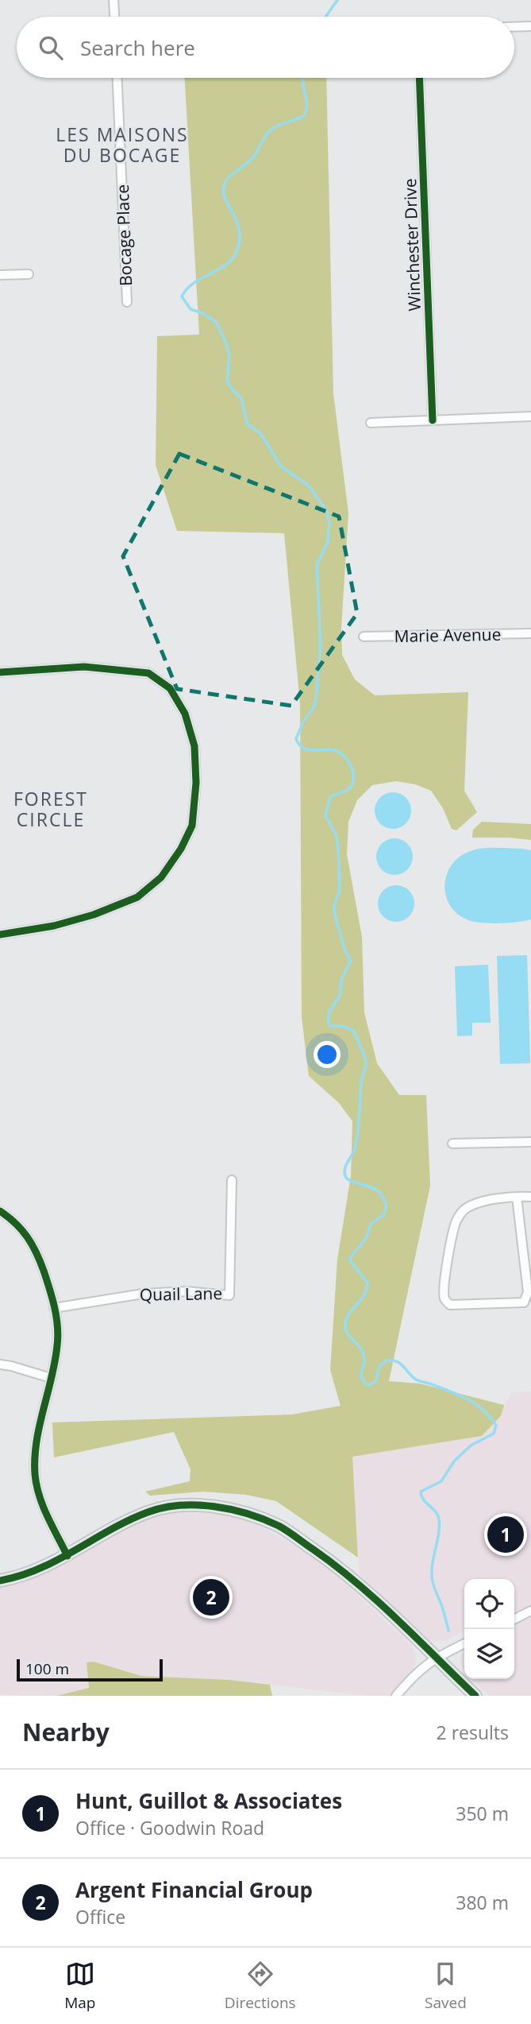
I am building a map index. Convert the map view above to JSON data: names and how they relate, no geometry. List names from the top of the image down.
{
  "streets": {
    "street": [
      "Bocage Place",
      "Winchester Drive",
      "Marie Avenue",
      "Quail Lane"
    ]
  },
  "districts": ["LES MAISONS DU BOCAGE", "FOREST CIRCLE"],
  "scale_bar": "100 m",
  "page": {
    "search": "Search here",
    "pins": ["1", "2"],
    "scale": "100 m",
    "heading": ["Nearby", "2 results"],
    "list": [
      {
        "mark": "1",
        "name": "Hunt, Guillot & Associates",
        "note": "Office · Goodwin Road",
        "value": "350 m"
      },
      {
        "mark": "2",
        "name": "Argent Financial Group",
        "note": "Office",
        "value": "380 m"
      }
    ],
    "nav": ["Map", "Directions", "Saved"]
  }
}
